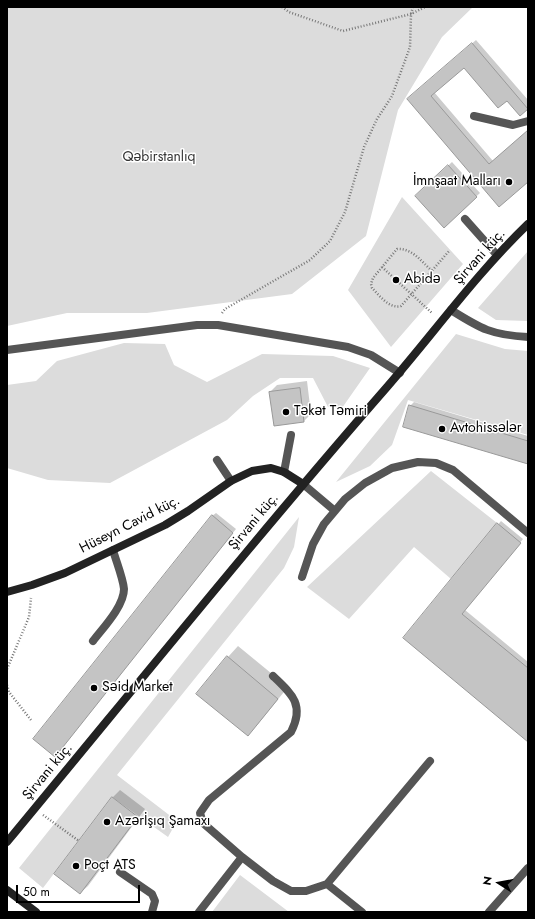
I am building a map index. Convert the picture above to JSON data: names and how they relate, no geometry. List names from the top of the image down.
{
  "streets": {
    "main road": ["Şirvani küç.", "Hüseyn Cavid küç."]
  },
  "crossings": [
    ["Şirvani küç.", "Hüseyn Cavid küç."]
  ],
  "parks": ["Qəbirstanlıq"],
  "places": [
    "İmnşaat Malları",
    "Abidə",
    "Təkət Təmiri",
    "Avtohissələr",
    "Səid Market",
    "Azərİşıq Şamaxı",
    "Poçt ATS"
  ],
  "scale_bar": "50 m",
  "north": "left"
}
